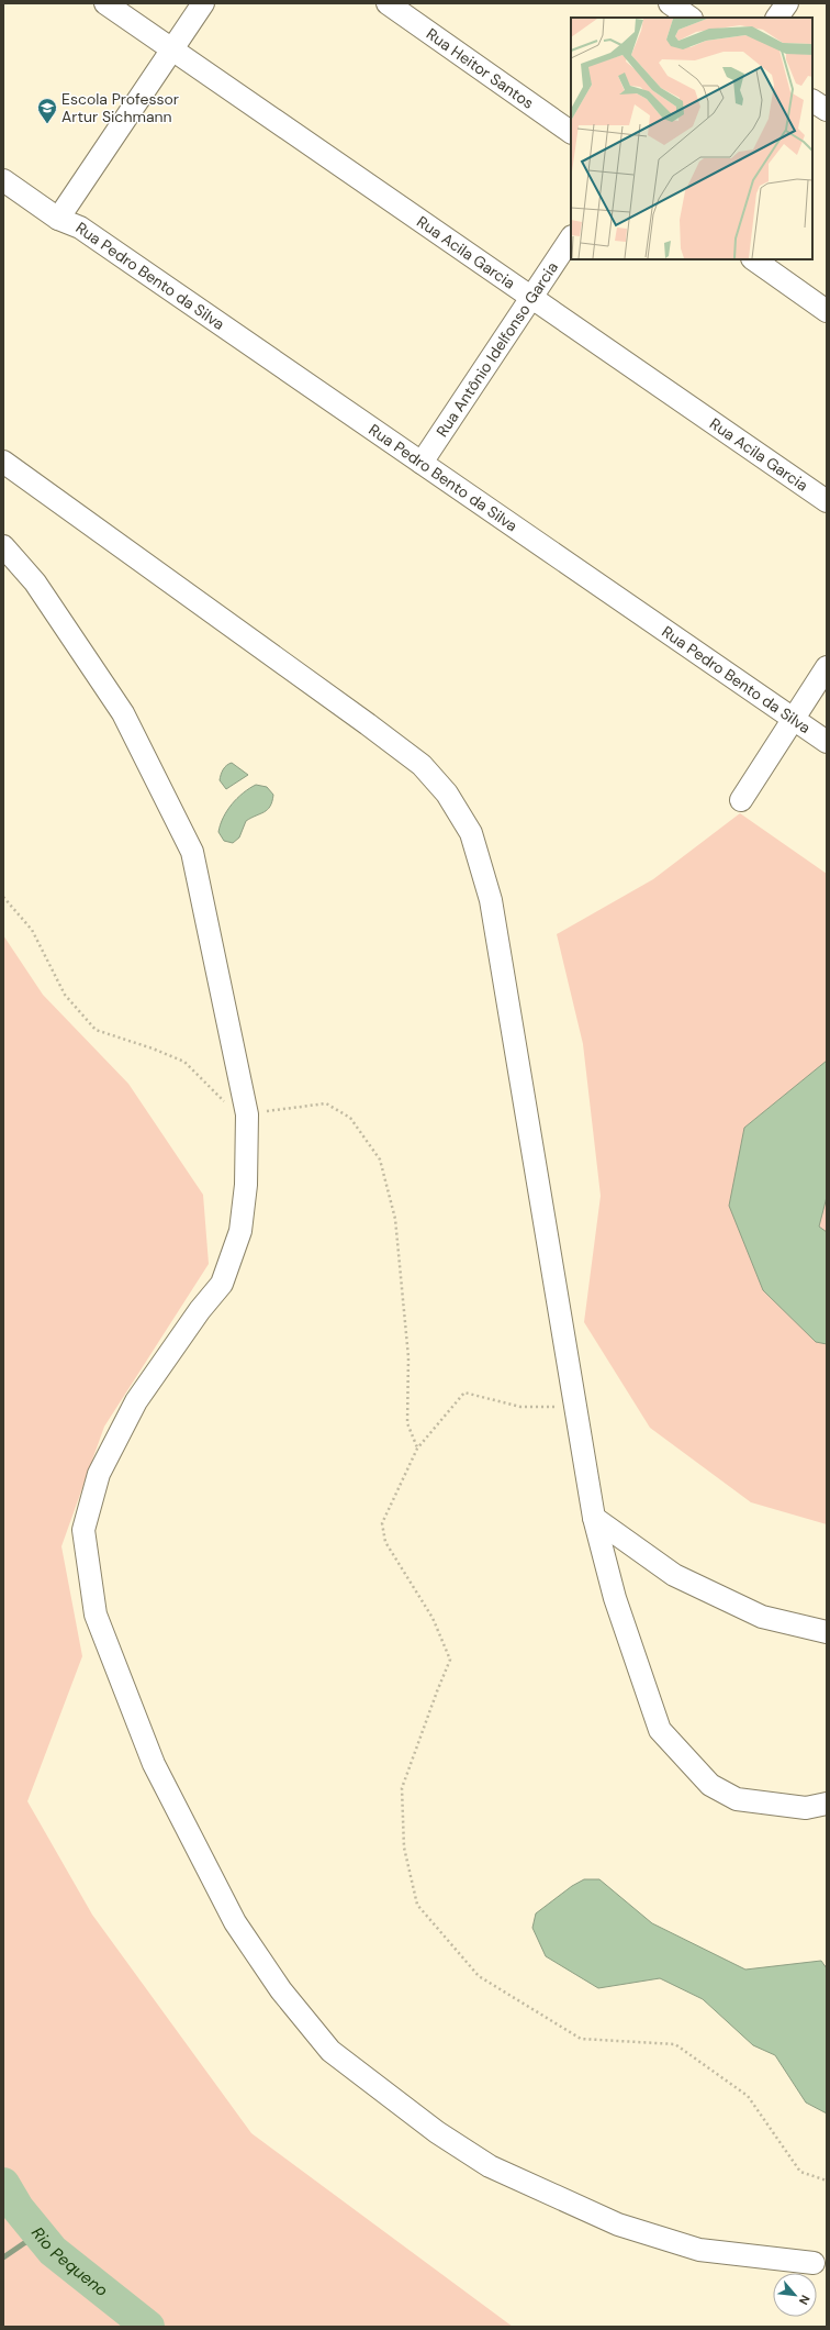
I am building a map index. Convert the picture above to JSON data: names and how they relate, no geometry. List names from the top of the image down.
{
  "streets": {
    "street": [
      "Rua Heitor Santos",
      "Rua Acila Garcia",
      "Rua Pedro Bento da Silva",
      "Rua Antônio Idelfonso Garcia"
    ]
  },
  "crossings": [
    ["Rua Acila Garcia", "Rua Antônio Idelfonso Garcia"],
    ["Rua Pedro Bento da Silva", "Rua Antônio Idelfonso Garcia"]
  ],
  "water": ["Rio Pequeno"],
  "places": {
    "school or university": ["Escola Professor Artur Sichmann"]
  },
  "north": "bottom right"
}
